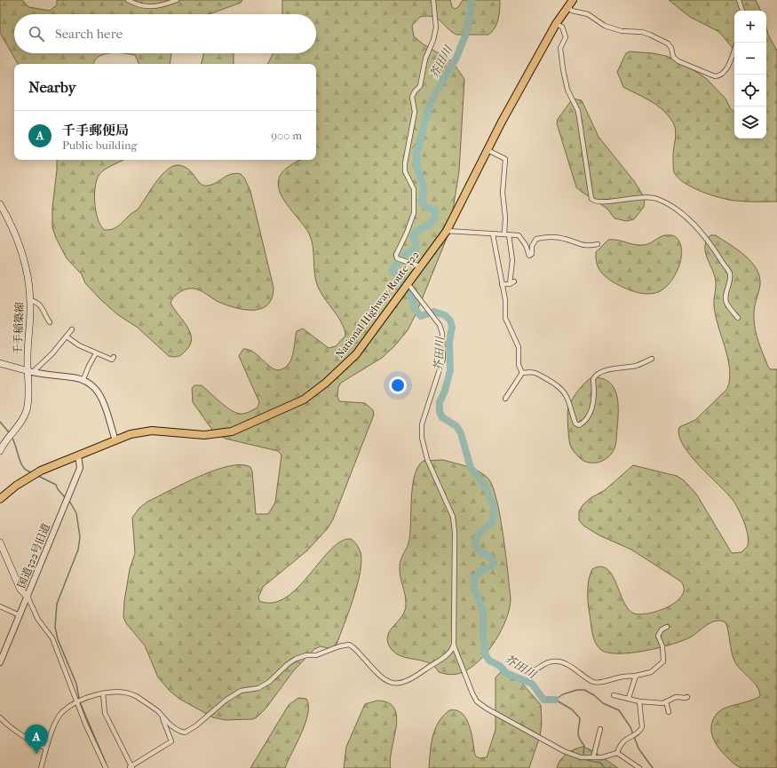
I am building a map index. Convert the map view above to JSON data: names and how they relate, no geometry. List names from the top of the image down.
{
  "streets": {
    "highway": ["National Highway Route 322"],
    "main road": ["千手稲築線"],
    "street": ["国道322号旧道"]
  },
  "crossings": [
    ["National Highway Route 322", "国道322号旧道"]
  ],
  "water": ["芥田川"],
  "page": {
    "map_buttons": ["+", "−"],
    "search": "Search here",
    "heading": "Nearby",
    "list": [
      {
        "mark": "A",
        "name": "千手郵便局",
        "note": "Public building",
        "value": "900 m"
      }
    ],
    "pins": "A"
  }
}
